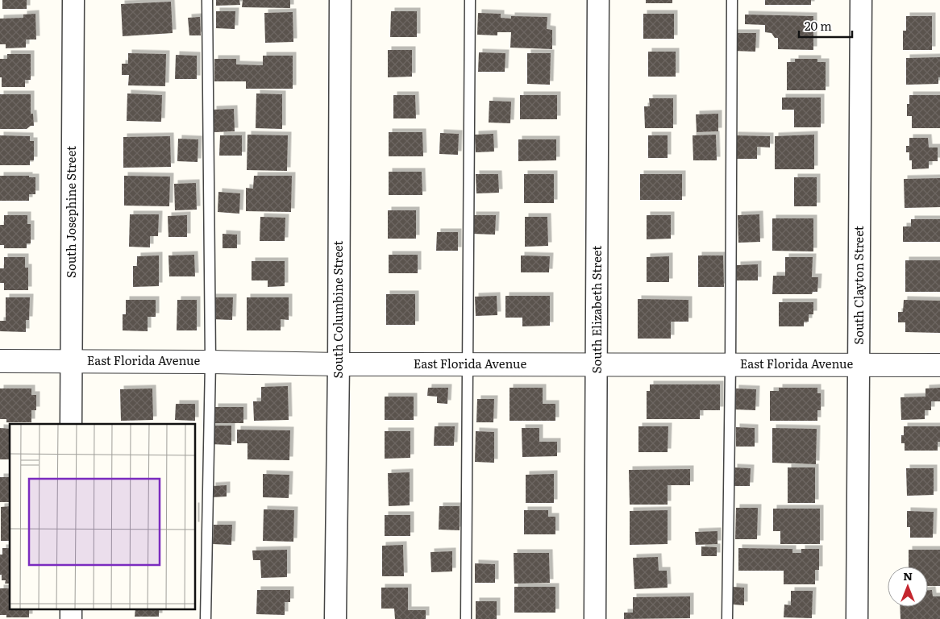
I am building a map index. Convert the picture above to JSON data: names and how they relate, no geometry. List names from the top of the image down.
{
  "streets": {
    "street": [
      "South Josephine Street",
      "South Clayton Street",
      "South Columbine Street",
      "South Elizabeth Street",
      "East Florida Avenue"
    ]
  },
  "crossings": [
    ["South Josephine Street", "East Florida Avenue"],
    ["South Clayton Street", "East Florida Avenue"],
    ["South Columbine Street", "East Florida Avenue"],
    ["South Elizabeth Street", "East Florida Avenue"]
  ],
  "scale_bar": "20 m",
  "north": "top"
}
